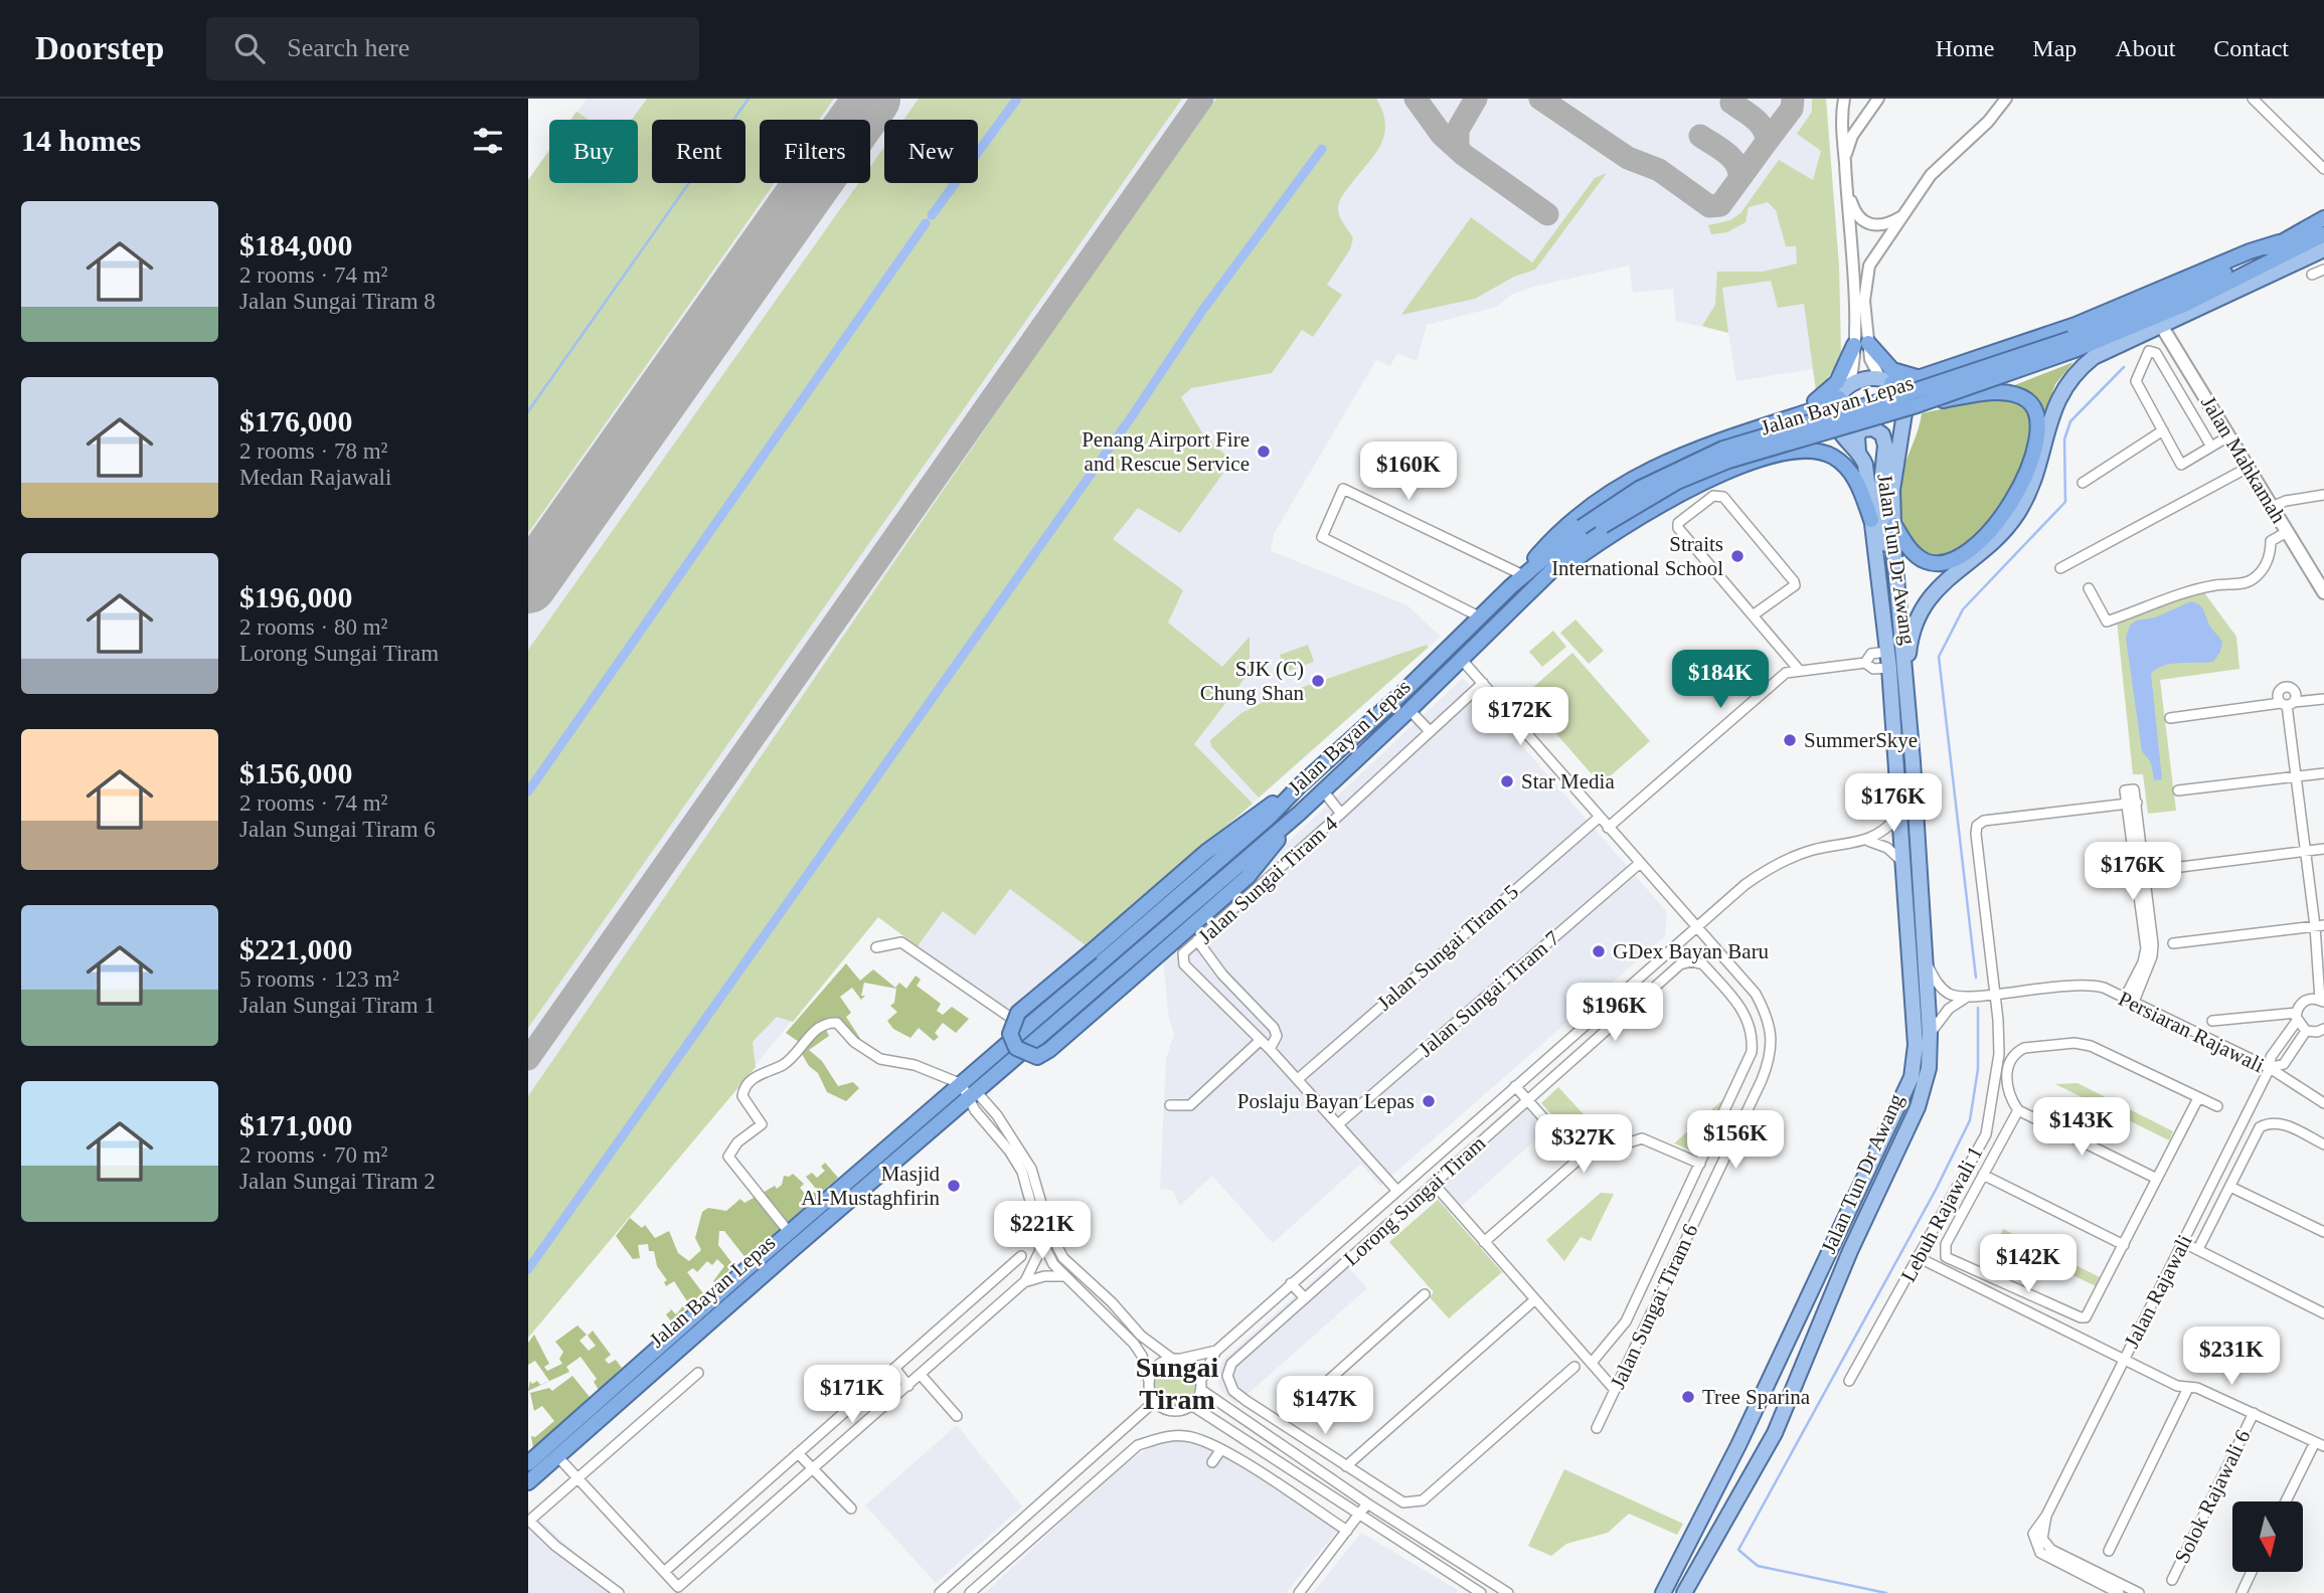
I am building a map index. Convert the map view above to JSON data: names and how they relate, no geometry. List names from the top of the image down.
{
  "streets": {
    "highway": ["Jalan Bayan Lepas"],
    "main road": ["Jalan Mahkamah", "Jalan Tun Dr Awang"],
    "street": [
      "Jalan Sungai Tiram 4",
      "Jalan Sungai Tiram 5",
      "Jalan Sungai Tiram 7",
      "Persiaran Rajawali",
      "Lorong Sungai Tiram",
      "Lebuh Rajawali 1",
      "Jalan Rajawali",
      "Jalan Sungai Tiram 6",
      "Solok Rajawali 6"
    ]
  },
  "crossings": [
    ["Jalan Bayan Lepas", "Jalan Sungai Tiram 6"],
    ["Jalan Sungai Tiram 4", "Jalan Sungai Tiram 5"],
    ["Jalan Sungai Tiram 4", "Jalan Sungai Tiram 7"],
    ["Jalan Sungai Tiram 4", "Jalan Sungai Tiram 6"],
    ["Jalan Sungai Tiram 5", "Jalan Sungai Tiram 6"],
    ["Jalan Sungai Tiram 7", "Jalan Sungai Tiram 6"],
    ["Persiaran Rajawali", "Lebuh Rajawali 1"],
    ["Persiaran Rajawali", "Jalan Rajawali"]
  ],
  "districts": ["Sungai Tiram"],
  "places": [
    "Penang Airport Fire and Rescue Service",
    "Straits International School",
    "SJK (C) Chung Shan",
    "SummerSkye",
    "Star Media",
    "GDex Bayan Baru",
    "Poslaju Bayan Lepas",
    "Masjid Al-Mustaghfirin",
    "Tree Sparina"
  ],
  "north": "bottom",
  "page": {
    "header": "Doorstep",
    "search": "Search here",
    "nav": [
      "Home",
      "Map",
      "About",
      "Contact"
    ],
    "heading": "14 homes",
    "chip": [
      "Buy",
      "Rent",
      "Filters",
      "New"
    ],
    "list": [
      {
        "name": "$184,000",
        "note": "2 rooms · 74 m² · Jalan Sungai Tiram 8"
      },
      {
        "name": "$176,000",
        "note": "2 rooms · 78 m² · Medan Rajawali"
      },
      {
        "name": "$196,000",
        "note": "2 rooms · 80 m² · Lorong Sungai Tiram"
      },
      {
        "name": "$156,000",
        "note": "2 rooms · 74 m² · Jalan Sungai Tiram 6"
      },
      {
        "name": "$221,000",
        "note": "5 rooms · 123 m² · Jalan Sungai Tiram 1"
      },
      {
        "name": "$171,000",
        "note": "2 rooms · 70 m² · Jalan Sungai Tiram 2"
      }
    ],
    "price": [
      "$160K",
      "$184K",
      "$172K",
      "$176K",
      "$176K",
      "$196K",
      "$143K",
      "$156K",
      "$327K",
      "$221K",
      "$142K",
      "$231K",
      "$171K",
      "$147K"
    ]
  }
}
